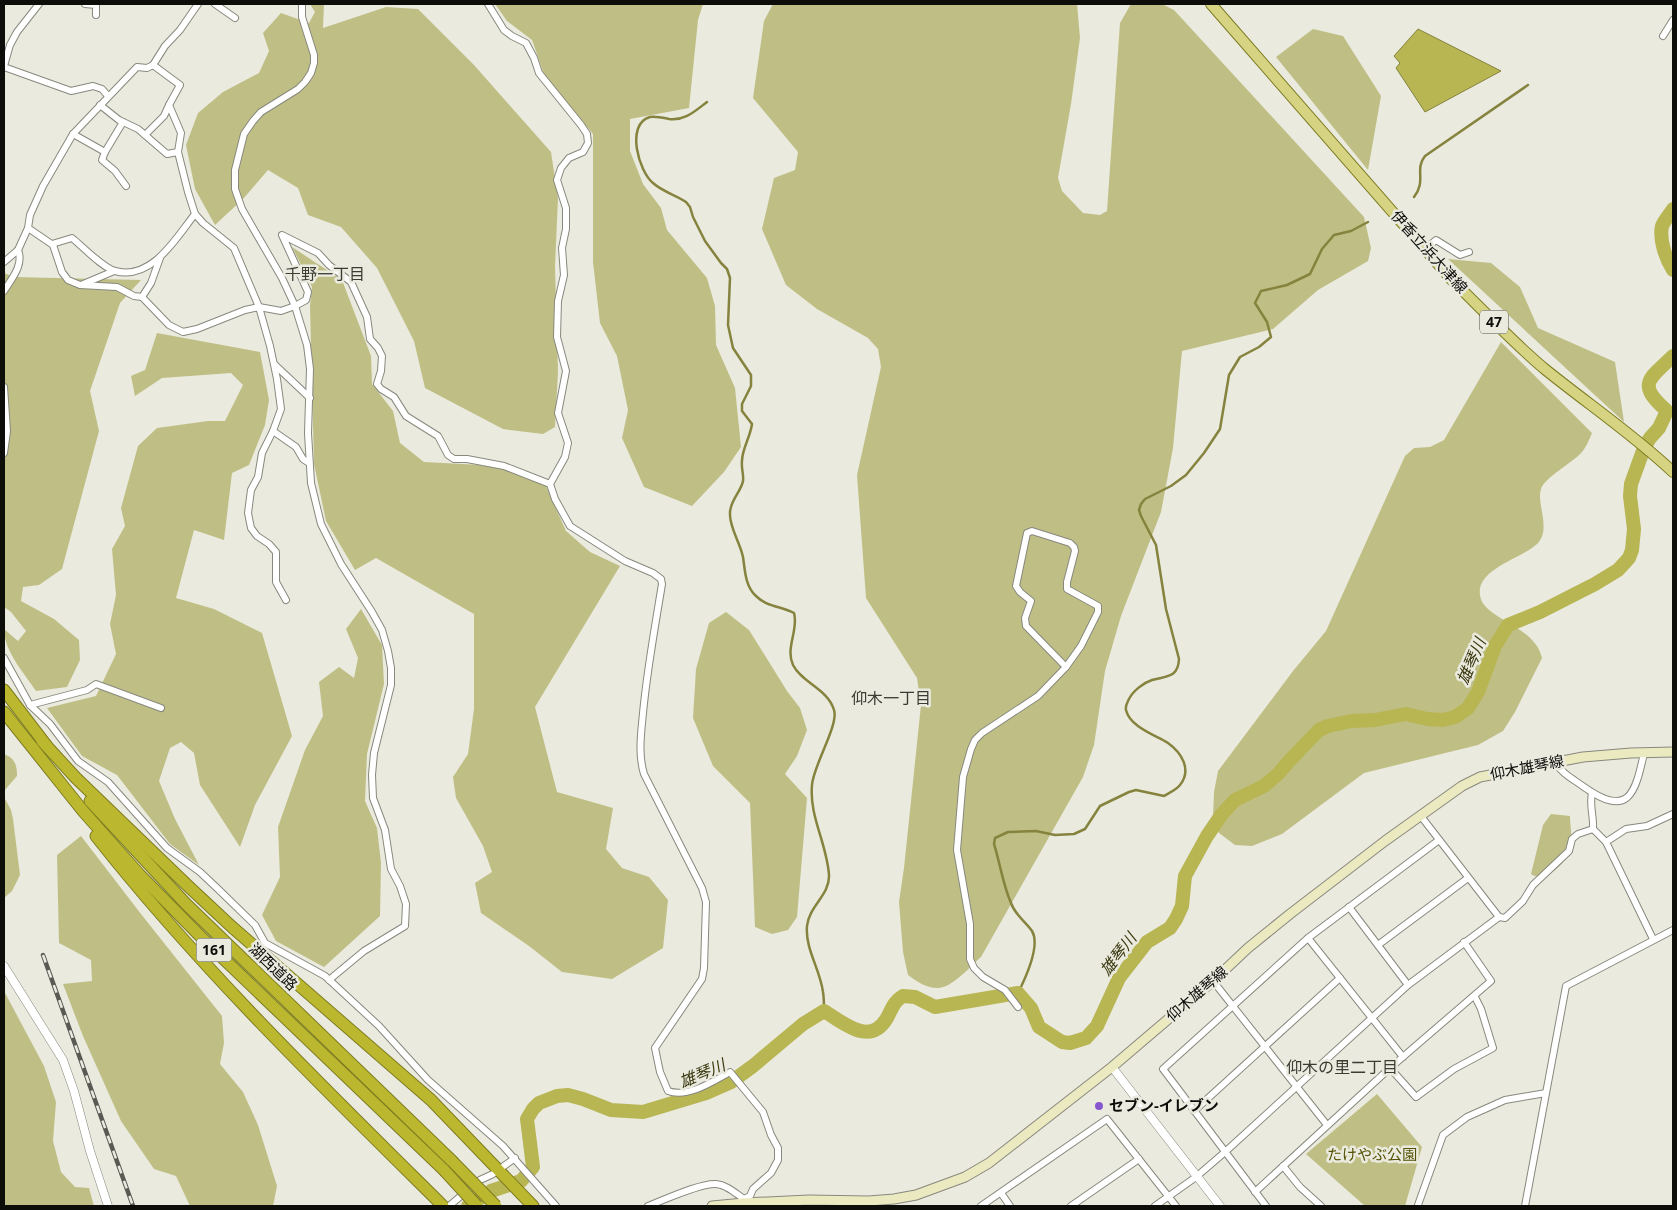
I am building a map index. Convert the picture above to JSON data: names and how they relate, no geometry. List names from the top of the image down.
{
  "streets": {
    "highway": ["161", "湖西道路"],
    "main road": ["伊香立浜大津線", "47", "仰木雄琴線"]
  },
  "districts": ["千野一丁目", "仰木一丁目", "仰木の里二丁目"],
  "water": ["雄琴川"],
  "parks": ["たけやぶ公園"],
  "places": ["セブン-イレブン"]
}
